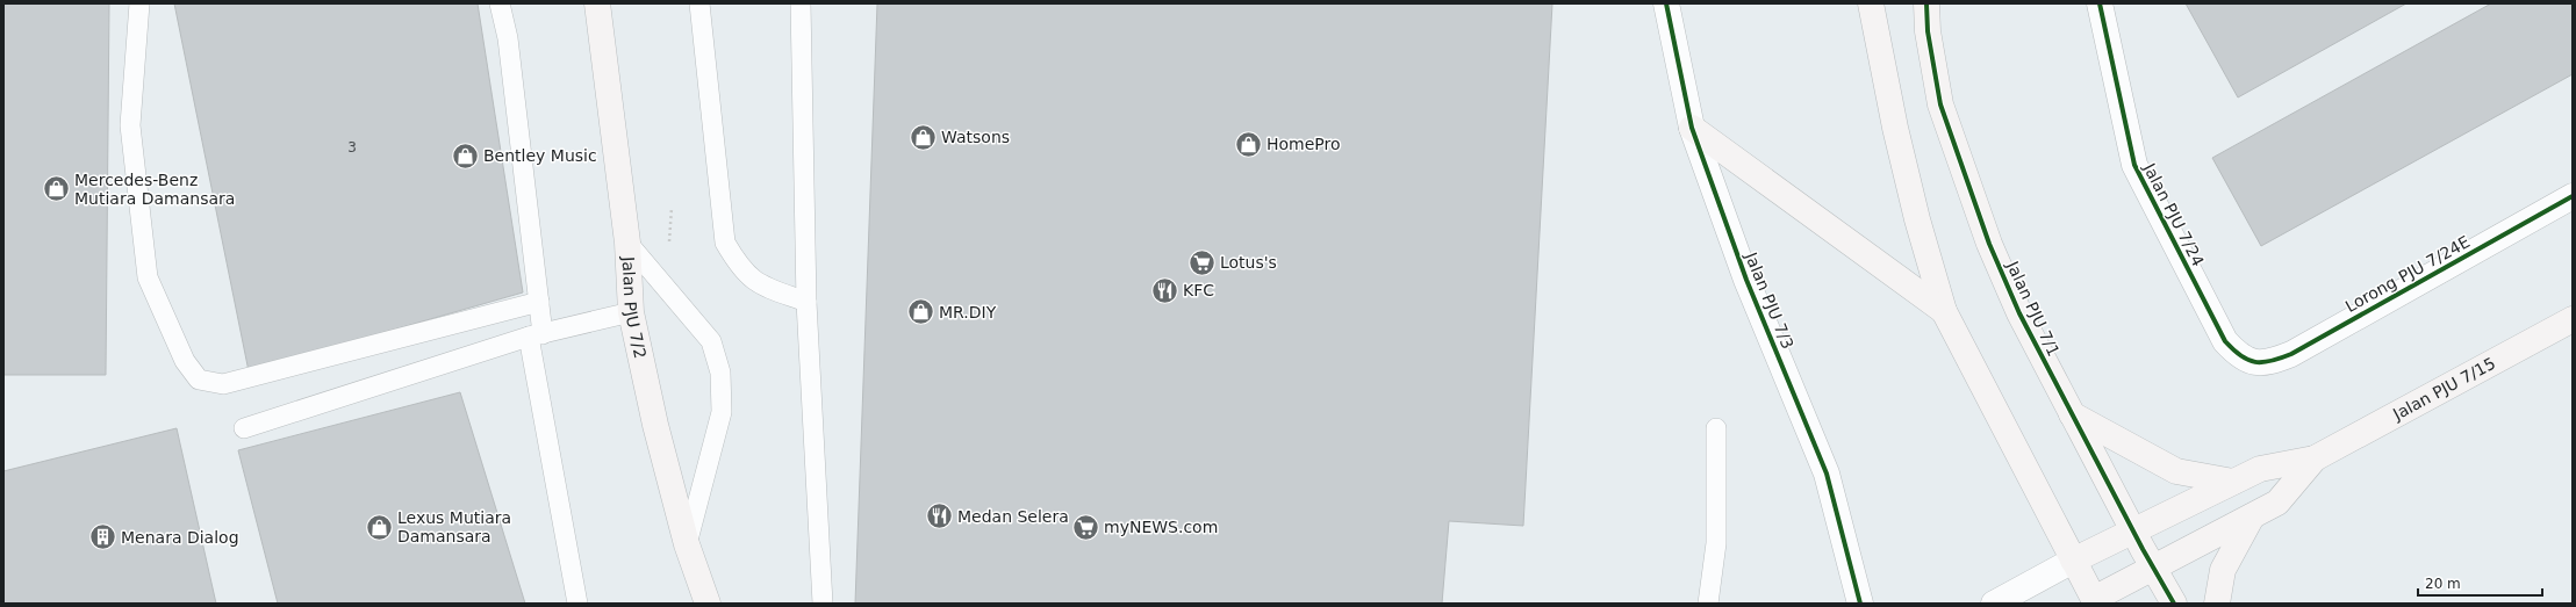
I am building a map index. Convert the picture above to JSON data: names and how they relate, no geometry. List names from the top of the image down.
{
  "streets": {
    "street": [
      "Jalan PJU 7/24",
      "Lorong PJU 7/24E",
      "Jalan PJU 7/3",
      "Jalan PJU 7/2",
      "Jalan PJU 7/1",
      "Jalan PJU 7/15"
    ]
  },
  "crossings": [
    ["Jalan PJU 7/24", "Lorong PJU 7/24E"],
    ["Jalan PJU 7/1", "Jalan PJU 7/15"]
  ],
  "places": {
    "shop": [
      "Watsons",
      "HomePro",
      "Bentley Music",
      "Mercedes-Benz Mutiara Damansara",
      "MR.DIY",
      "Lexus Mutiara Damansara"
    ],
    "supermarket": ["Lotus's", "myNEWS.com"],
    "restaurant": ["KFC", "Medan Selera"],
    "building": ["Menara Dialog"]
  },
  "house_numbers": ["3"],
  "scale_bar": "20 m"
}
